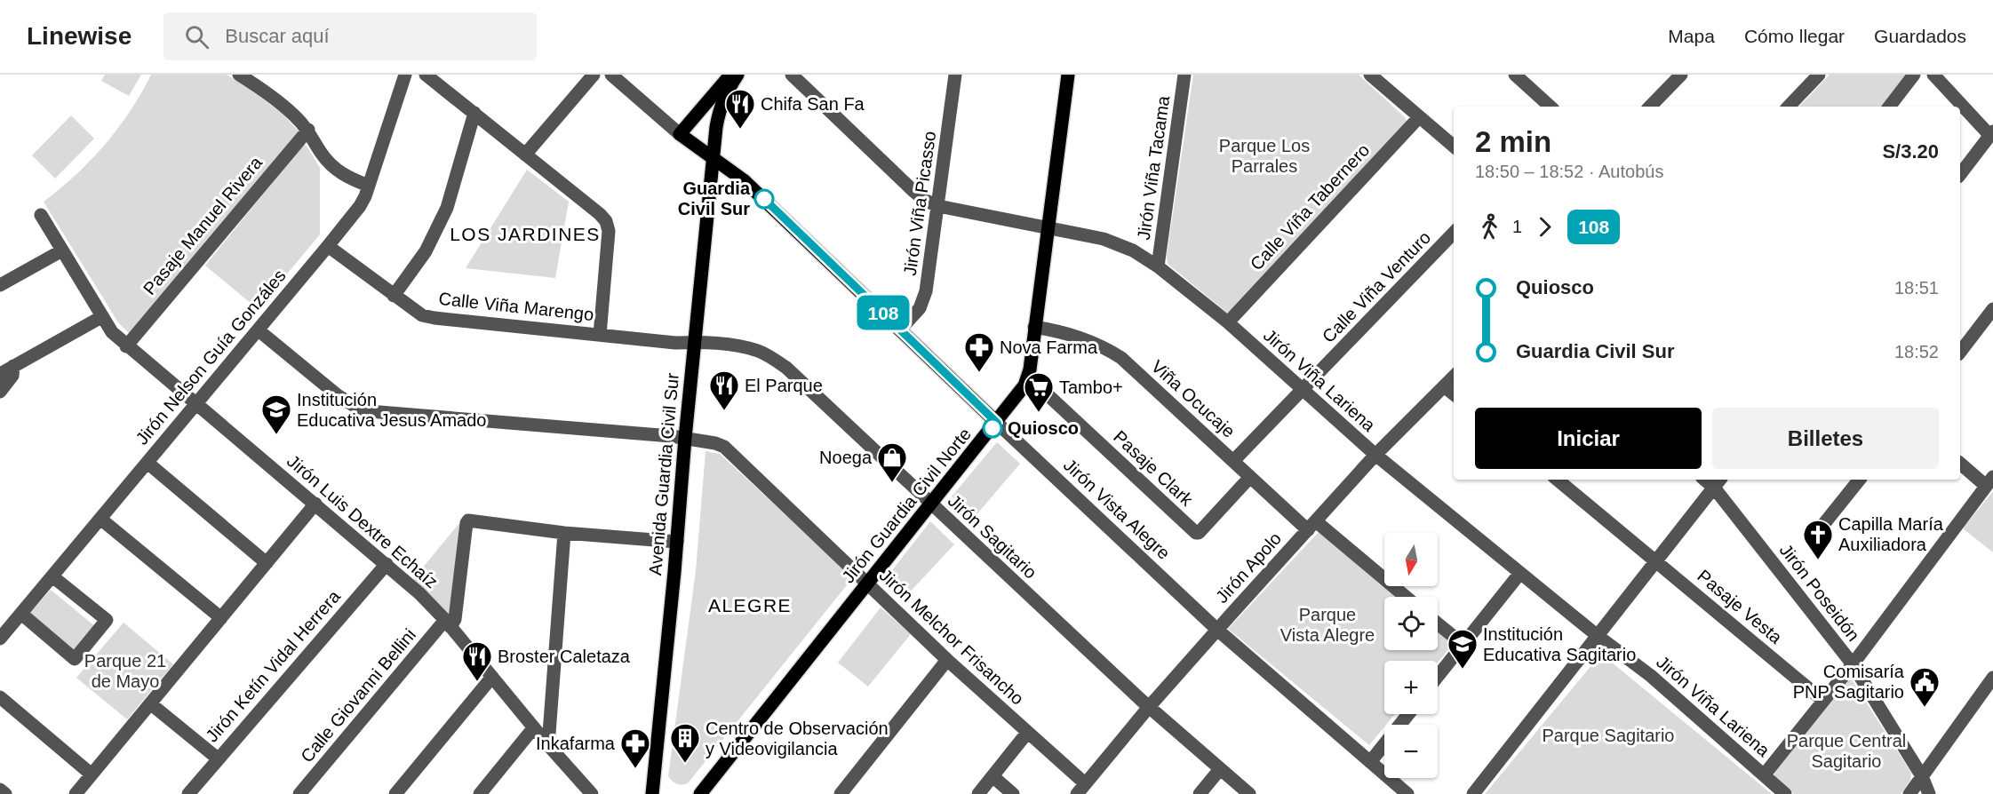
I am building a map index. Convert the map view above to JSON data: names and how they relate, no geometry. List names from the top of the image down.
{
  "streets": {
    "main road": ["Avenida Guardia Civil Sur", "Jirón Guardia Civil Norte", "Jirón Vista Alegre"],
    "street": [
      "Jirón Viña Tacama",
      "Jirón Viña Picasso",
      "Calle Viña Tabernero",
      "Pasaje Manuel Rivera",
      "Calle Viña Venturo",
      "Calle Viña Marengo",
      "Jirón Nelson Guía Gonzáles",
      "Jirón Viña Lariena",
      "Viña Ocucaje",
      "Pasaje Clark",
      "Jirón Luis Dextre Echaíz",
      "Jirón Sagitario",
      "Jirón Apolo",
      "Jirón Poseidón",
      "Pasaje Vesta",
      "Jirón Melchor Frisancho",
      "Jirón Ketín Vidal Herrera",
      "Calle Giovanni Bellini"
    ]
  },
  "crossings": [
    ["Jirón Viña Tacama", "Jirón Viña Lariena"],
    ["Jirón Viña Picasso", "Jirón Viña Lariena"],
    ["Jirón Viña Picasso", "Jirón Vista Alegre"],
    ["Calle Viña Tabernero", "Jirón Viña Lariena"],
    ["Pasaje Manuel Rivera", "Jirón Luis Dextre Echaíz"],
    ["Calle Viña Venturo", "Jirón Viña Lariena"],
    ["Calle Viña Venturo", "Viña Ocucaje"],
    ["Calle Viña Marengo", "Jirón Nelson Guía Gonzáles"],
    ["Calle Viña Marengo", "Jirón Sagitario"],
    ["Jirón Nelson Guía Gonzáles", "Jirón Luis Dextre Echaíz"],
    ["Jirón Nelson Guía Gonzáles", "Jirón Melchor Frisancho"],
    ["Jirón Viña Lariena", "Jirón Guardia Civil Norte"],
    ["Jirón Viña Lariena", "Jirón Apolo"],
    ["Viña Ocucaje", "Pasaje Clark"],
    ["Viña Ocucaje", "Jirón Guardia Civil Norte"],
    ["Viña Ocucaje", "Jirón Apolo"],
    ["Pasaje Clark", "Jirón Guardia Civil Norte"],
    ["Avenida Guardia Civil Sur", "Jirón Vista Alegre"],
    ["Avenida Guardia Civil Sur", "Jirón Sagitario"],
    ["Avenida Guardia Civil Sur", "Jirón Melchor Frisancho"],
    ["Jirón Guardia Civil Norte", "Jirón Vista Alegre"],
    ["Jirón Guardia Civil Norte", "Jirón Sagitario"],
    ["Jirón Guardia Civil Norte", "Jirón Melchor Frisancho"],
    ["Jirón Vista Alegre", "Jirón Apolo"],
    ["Jirón Luis Dextre Echaíz", "Jirón Ketín Vidal Herrera"],
    ["Jirón Luis Dextre Echaíz", "Calle Giovanni Bellini"],
    ["Jirón Sagitario", "Jirón Apolo"],
    ["Jirón Apolo", "Jirón Melchor Frisancho"]
  ],
  "districts": ["LOS JARDINES", "ALEGRE"],
  "parks": [
    "Parque Los Parrales",
    "Parque Vista Alegre",
    "Parque 21 de Mayo",
    "Parque Sagitario",
    "Parque Central Sagitario"
  ],
  "places": {
    "restaurant": ["Chifa San Fa", "El Parque", "Broster Caletaza"],
    "other": ["Guardia Civil Sur", "Quiosco"],
    "pharmacy": ["Nova Farma", "Inkafarma"],
    "supermarket": ["Tambo+"],
    "school or university": ["Institución Educativa Jesus Amado", "Institución Educativa Sagitario"],
    "shop": ["Noega"],
    "church": ["Capilla María Auxiliadora"],
    "public building": ["Comisaría PNP Sagitario"],
    "building": ["Centro de Observación y Videovigilancia"]
  },
  "lines": ["bus line 108"],
  "north": "bottom",
  "page": {
    "header": "Linewise",
    "search": "Buscar aquí",
    "nav": ["Mapa", "Cómo llegar", "Guardados"],
    "on_map": "108",
    "heading": ["2 min", "18:50 – 18:52 · Autobús", "S/3.20"],
    "legs": ["1", "108"],
    "list": [
      {
        "name": "Quiosco",
        "value": "18:51"
      },
      {
        "name": "Guardia Civil Sur",
        "value": "18:52"
      }
    ],
    "buttons": ["Iniciar", "Billetes"],
    "map_buttons": ["+", "−"]
  }
}
